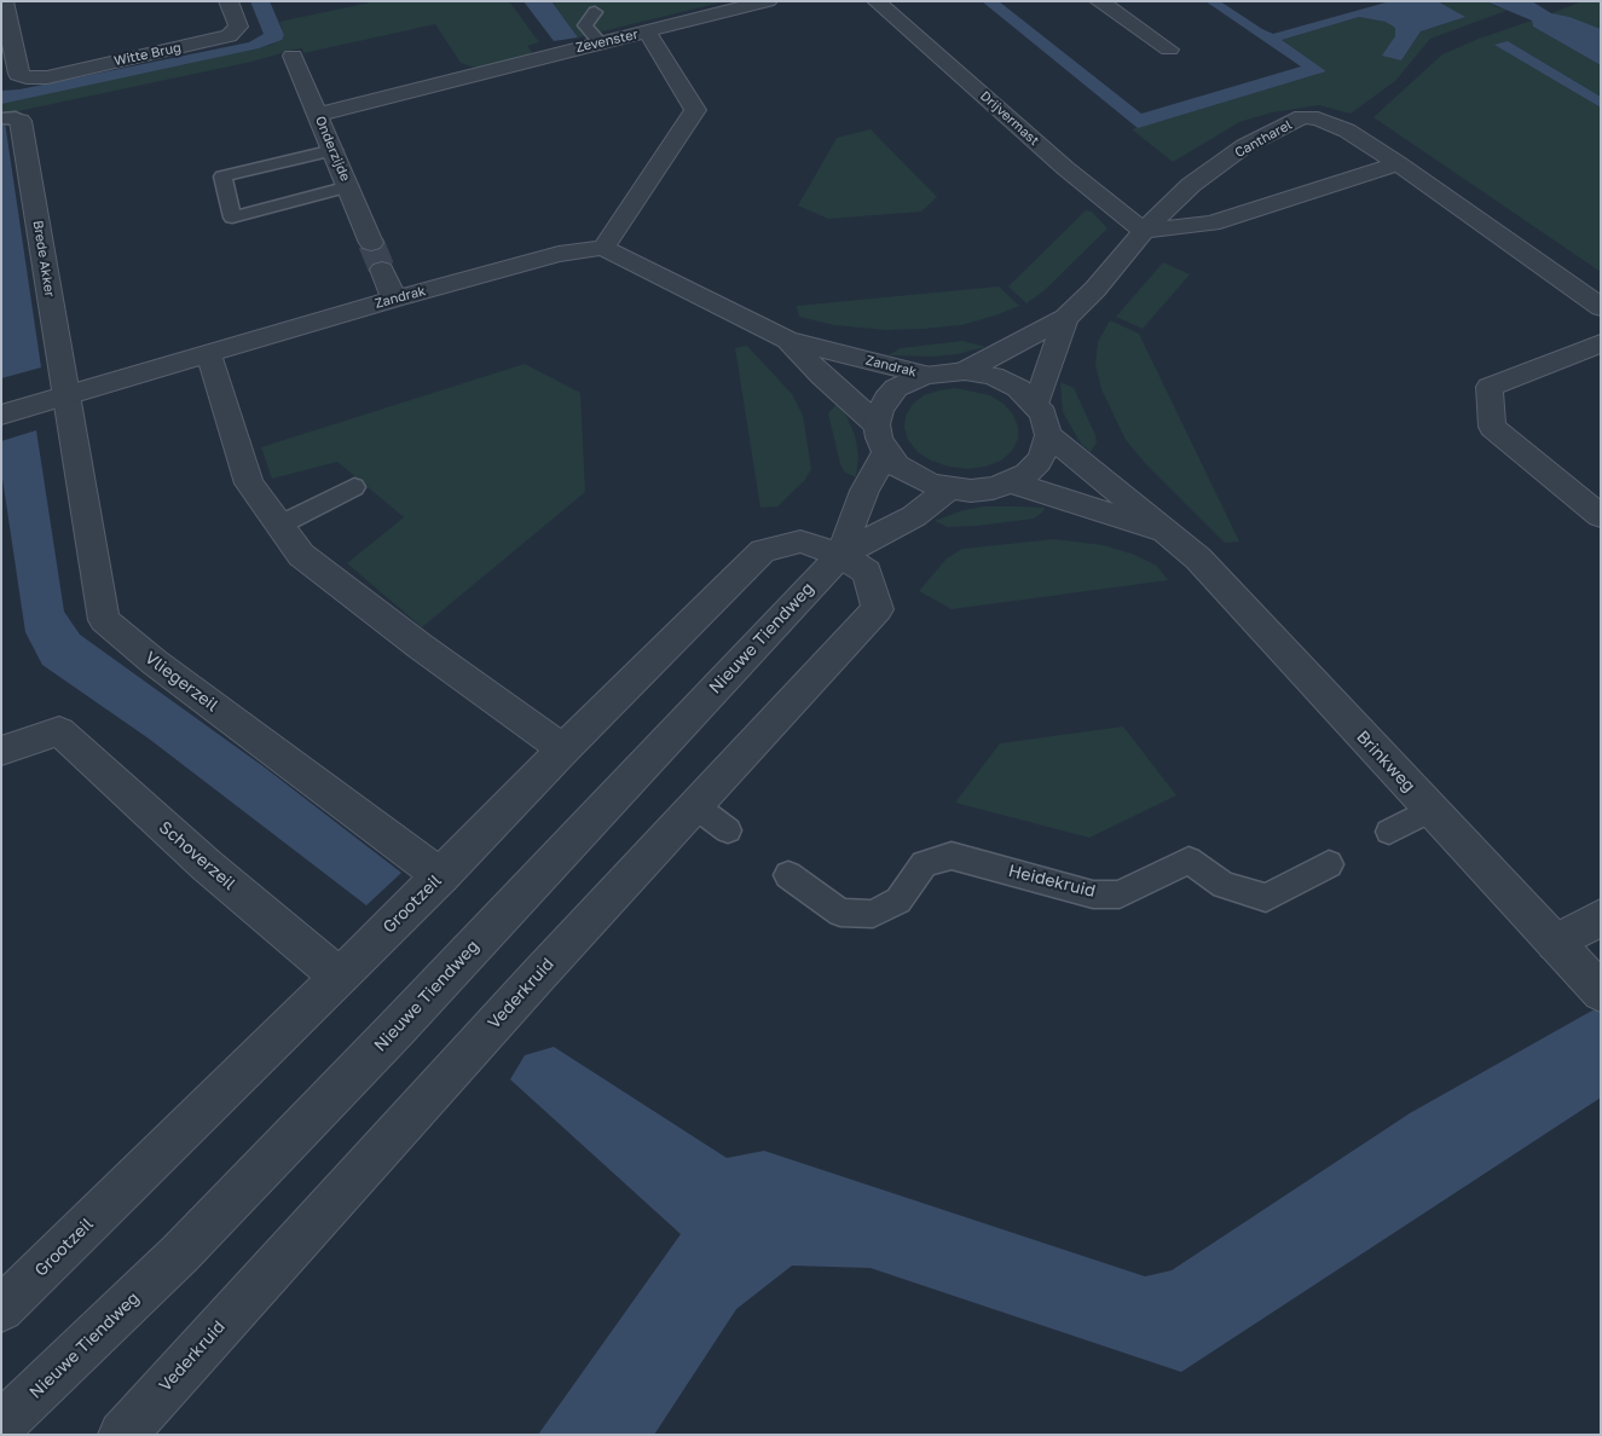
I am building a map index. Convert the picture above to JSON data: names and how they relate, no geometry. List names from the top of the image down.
{
  "streets": {
    "street": [
      "Zevenster",
      "Witte Brug",
      "Drijvermast",
      "Cantharel",
      "Onderzijde",
      "Brede Akker",
      "Zandrak",
      "Nieuwe Tiendweg",
      "Vliegerzeil",
      "Brinkweg",
      "Schoverzeil",
      "Grootzeil",
      "Vederkruid"
    ],
    "lane": ["Heidekruid"]
  },
  "crossings": [
    ["Zevenster", "Onderzijde"],
    ["Zevenster", "Zandrak"],
    ["Drijvermast", "Cantharel"],
    ["Cantharel", "Zandrak"],
    ["Cantharel", "Nieuwe Tiendweg"],
    ["Cantharel", "Brinkweg"],
    ["Brede Akker", "Zandrak"],
    ["Brede Akker", "Vliegerzeil"],
    ["Zandrak", "Nieuwe Tiendweg"],
    ["Zandrak", "Vliegerzeil"],
    ["Zandrak", "Brinkweg"],
    ["Nieuwe Tiendweg", "Brinkweg"],
    ["Nieuwe Tiendweg", "Grootzeil"],
    ["Nieuwe Tiendweg", "Vederkruid"],
    ["Vliegerzeil", "Grootzeil"],
    ["Schoverzeil", "Grootzeil"],
    ["Grootzeil", "Vederkruid"]
  ]
}
